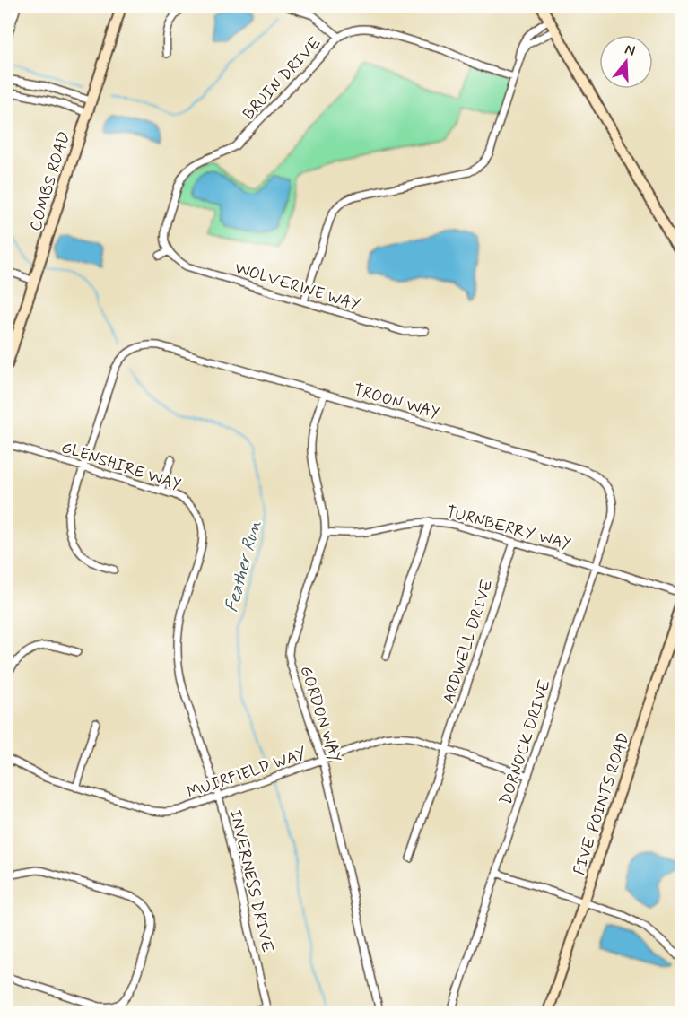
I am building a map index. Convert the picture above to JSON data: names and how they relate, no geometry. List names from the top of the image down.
{
  "streets": {
    "street": [
      "BRUIN DRIVE",
      "COMBS ROAD",
      "WOLVERINE WAY",
      "TROON WAY",
      "GLENSHIRE WAY",
      "TURNBERRY WAY",
      "ARDWELL DRIVE",
      "GORDON WAY",
      "DORNOCK DRIVE",
      "MUIRFIELD WAY",
      "FIVE POINTS ROAD",
      "INVERNESS DRIVE"
    ]
  },
  "crossings": [
    ["BRUIN DRIVE", "WOLVERINE WAY"],
    ["TROON WAY", "GLENSHIRE WAY"],
    ["TROON WAY", "GORDON WAY"],
    ["TROON WAY", "DORNOCK DRIVE"],
    ["GLENSHIRE WAY", "INVERNESS DRIVE"],
    ["TURNBERRY WAY", "ARDWELL DRIVE"],
    ["TURNBERRY WAY", "GORDON WAY"],
    ["TURNBERRY WAY", "DORNOCK DRIVE"],
    ["ARDWELL DRIVE", "MUIRFIELD WAY"],
    ["GORDON WAY", "MUIRFIELD WAY"],
    ["DORNOCK DRIVE", "MUIRFIELD WAY"],
    ["MUIRFIELD WAY", "INVERNESS DRIVE"]
  ],
  "water": ["Feather Run"],
  "north": "top"
}
